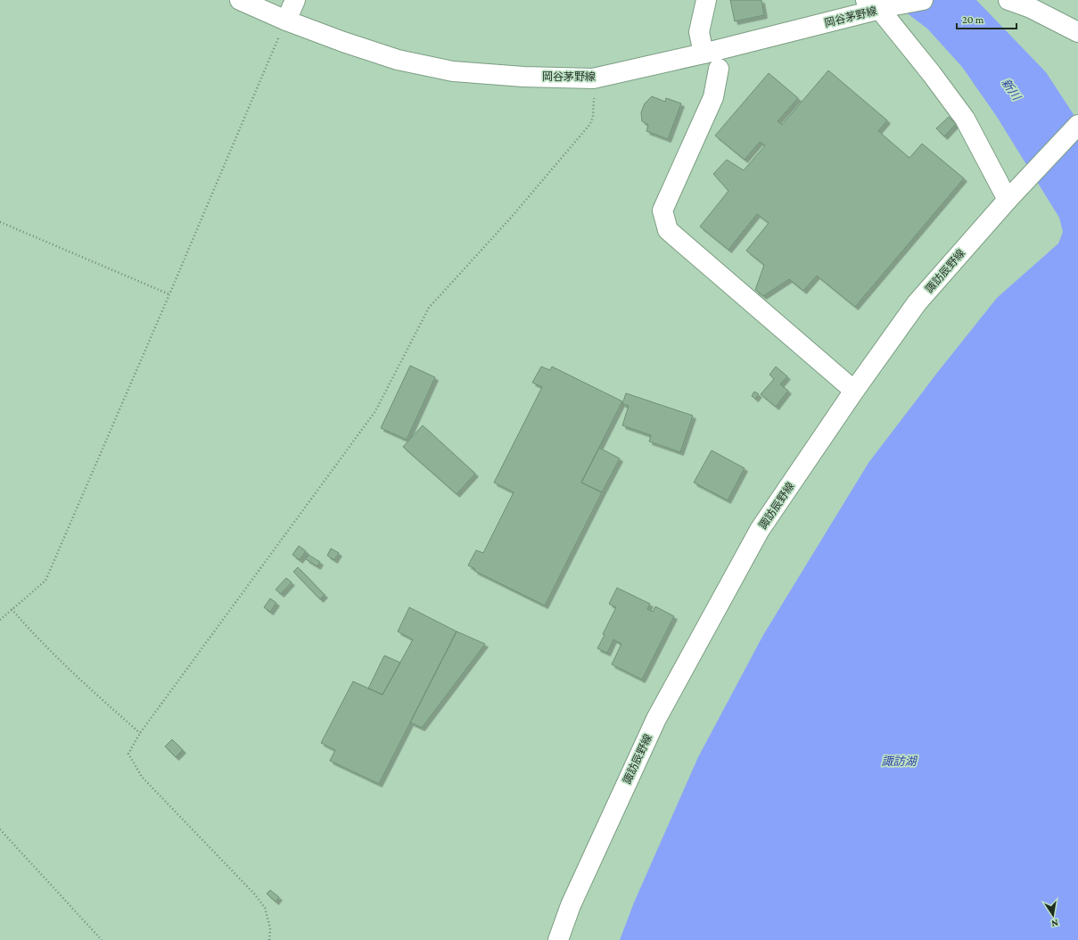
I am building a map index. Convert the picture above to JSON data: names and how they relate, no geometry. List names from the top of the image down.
{
  "streets": {
    "main road": ["岡谷茅野線", "諏訪辰野線"]
  },
  "water": ["新川", "諏訪湖"],
  "scale_bar": "20 m",
  "north": "bottom"
}
